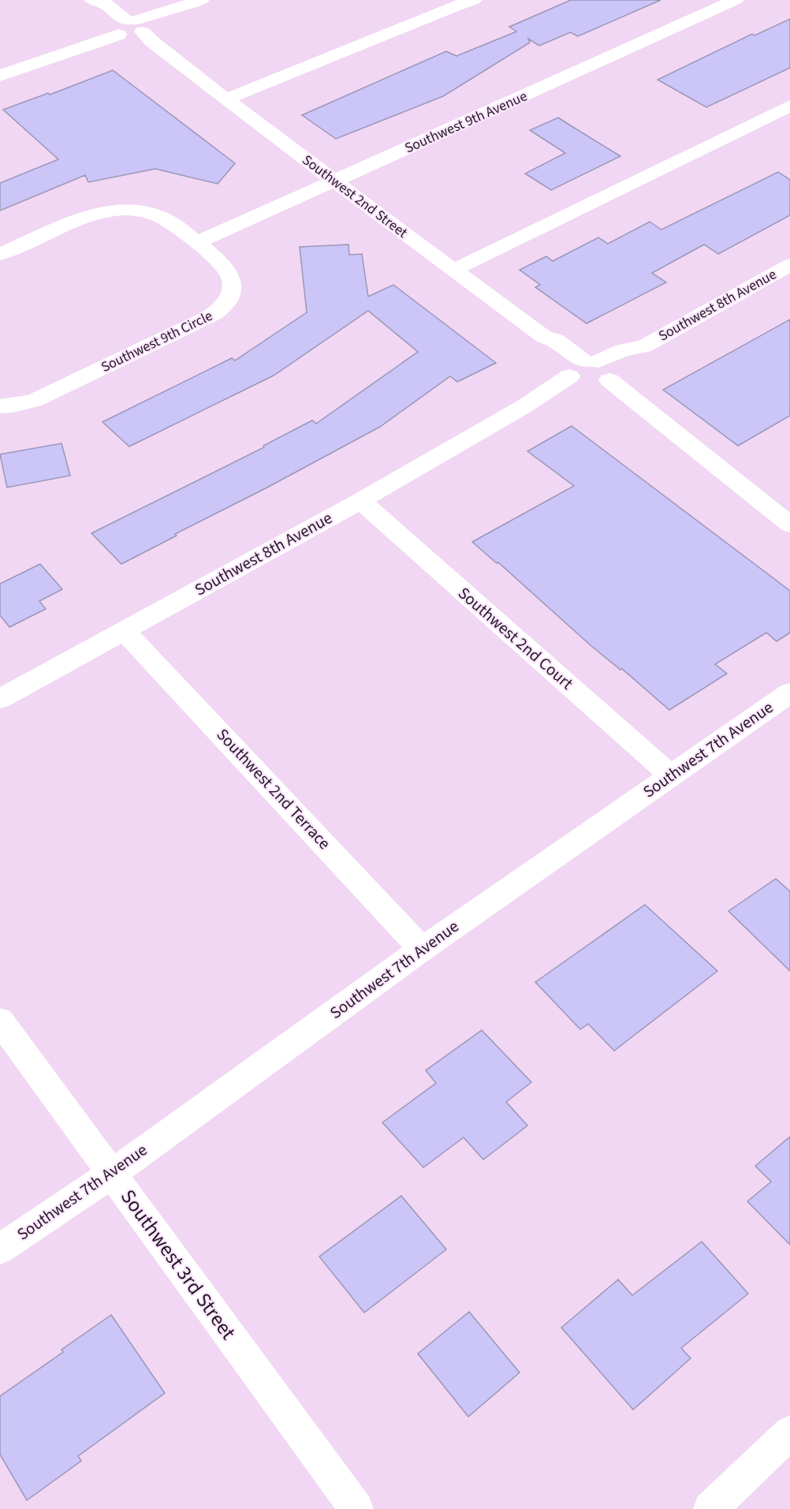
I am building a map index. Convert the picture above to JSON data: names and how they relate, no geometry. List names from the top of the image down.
{
  "streets": {
    "street": [
      "Southwest 9th Avenue",
      "Southwest 2nd Street",
      "Southwest 8th Avenue",
      "Southwest 9th Circle",
      "Southwest 2nd Court",
      "Southwest 7th Avenue",
      "Southwest 2nd Terrace",
      "Southwest 3rd Street"
    ]
  },
  "crossings": [
    ["Southwest 9th Avenue", "Southwest 2nd Street"],
    ["Southwest 9th Avenue", "Southwest 9th Circle"],
    ["Southwest 2nd Street", "Southwest 8th Avenue"],
    ["Southwest 8th Avenue", "Southwest 2nd Court"],
    ["Southwest 8th Avenue", "Southwest 2nd Terrace"],
    ["Southwest 2nd Court", "Southwest 7th Avenue"],
    ["Southwest 7th Avenue", "Southwest 2nd Terrace"],
    ["Southwest 7th Avenue", "Southwest 3rd Street"]
  ]
}
